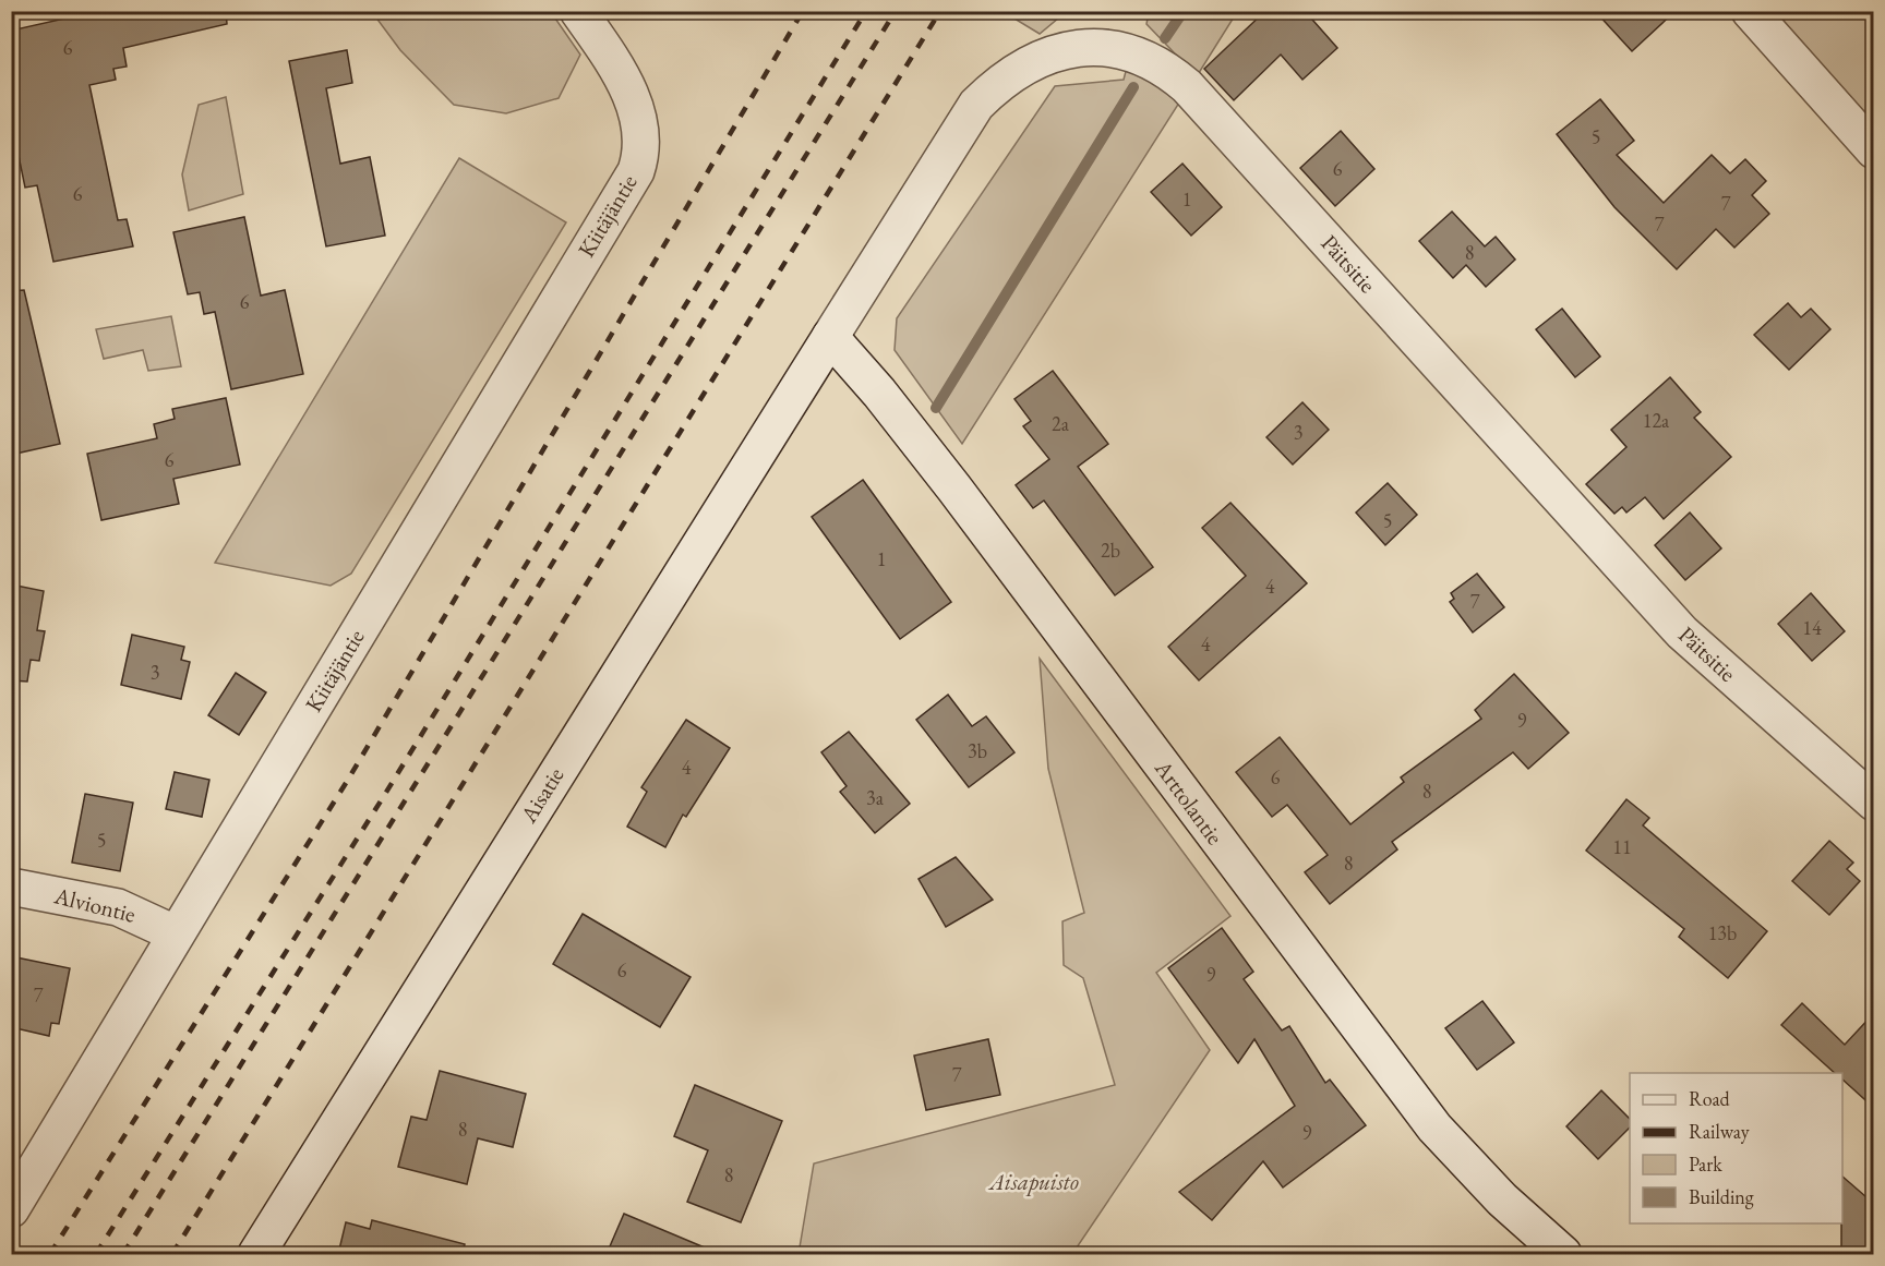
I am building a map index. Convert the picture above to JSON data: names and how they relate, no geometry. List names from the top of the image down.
{
  "streets": {
    "street": [
      "Kiitäjäntie",
      "Päitsitie",
      "Aisatie",
      "Arttolantie",
      "Alviontie"
    ]
  },
  "crossings": [
    ["Kiitäjäntie", "Alviontie"],
    ["Päitsitie", "Aisatie"],
    ["Päitsitie", "Arttolantie"],
    ["Aisatie", "Arttolantie"]
  ],
  "parks": ["Aisapuisto"],
  "house_numbers": [
    "6",
    "5",
    "6",
    "6",
    "1",
    "7",
    "7",
    "8",
    "6",
    "12a",
    "2a",
    "3",
    "6",
    "5",
    "2b",
    "1",
    "4",
    "7",
    "14",
    "4",
    "3",
    "9",
    "3b",
    "4",
    "6",
    "8",
    "3a",
    "5",
    "11",
    "8",
    "13b",
    "6",
    "9",
    "7",
    "7",
    "8",
    "9",
    "8"
  ],
  "legend": [
    "Road",
    "Railway",
    "Park",
    "Building"
  ]
}
